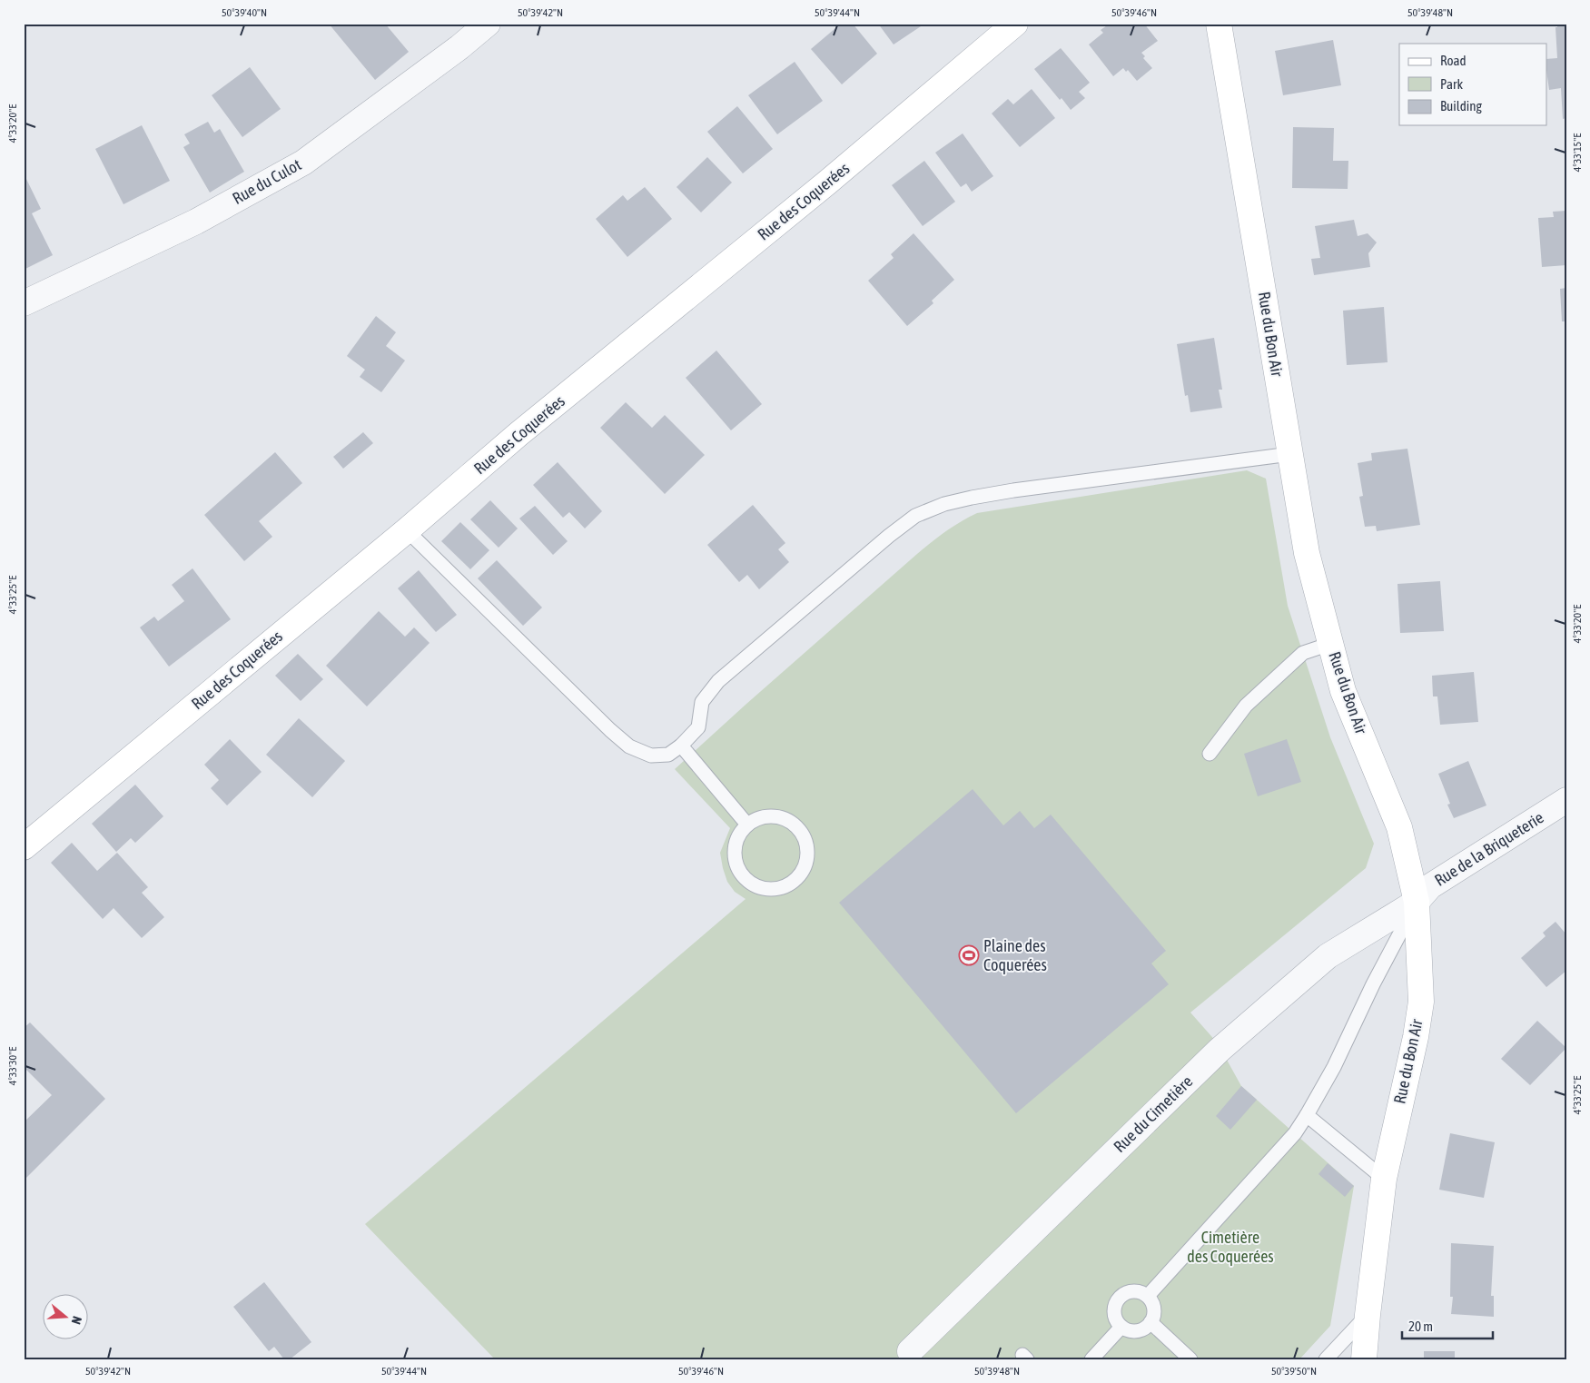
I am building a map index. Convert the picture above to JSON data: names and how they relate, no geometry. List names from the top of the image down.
{
  "streets": {
    "street": [
      "Rue du Culot",
      "Rue des Coquerées",
      "Rue du Bon Air",
      "Rue de la Briqueterie",
      "Rue du Cimetière"
    ]
  },
  "crossings": [
    ["Rue du Bon Air", "Rue de la Briqueterie"],
    ["Rue du Bon Air", "Rue du Cimetière"],
    ["Rue de la Briqueterie", "Rue du Cimetière"]
  ],
  "parks": ["Cimetière des Coquerées"],
  "places": {
    "sports": ["Plaine des Coquerées"]
  },
  "legend": ["Road", "Park", "Building"],
  "scale_bar": "20 m",
  "north": "right",
  "coordinates": [
    "50°39'40\"N",
    "50°39'42\"N",
    "50°39'44\"N",
    "50°39'46\"N",
    "50°39'48\"N",
    "4°33'20\"E",
    "4°33'15\"E",
    "4°33'25\"E",
    "4°33'30\"E",
    "50°39'50\"N"
  ]
}
